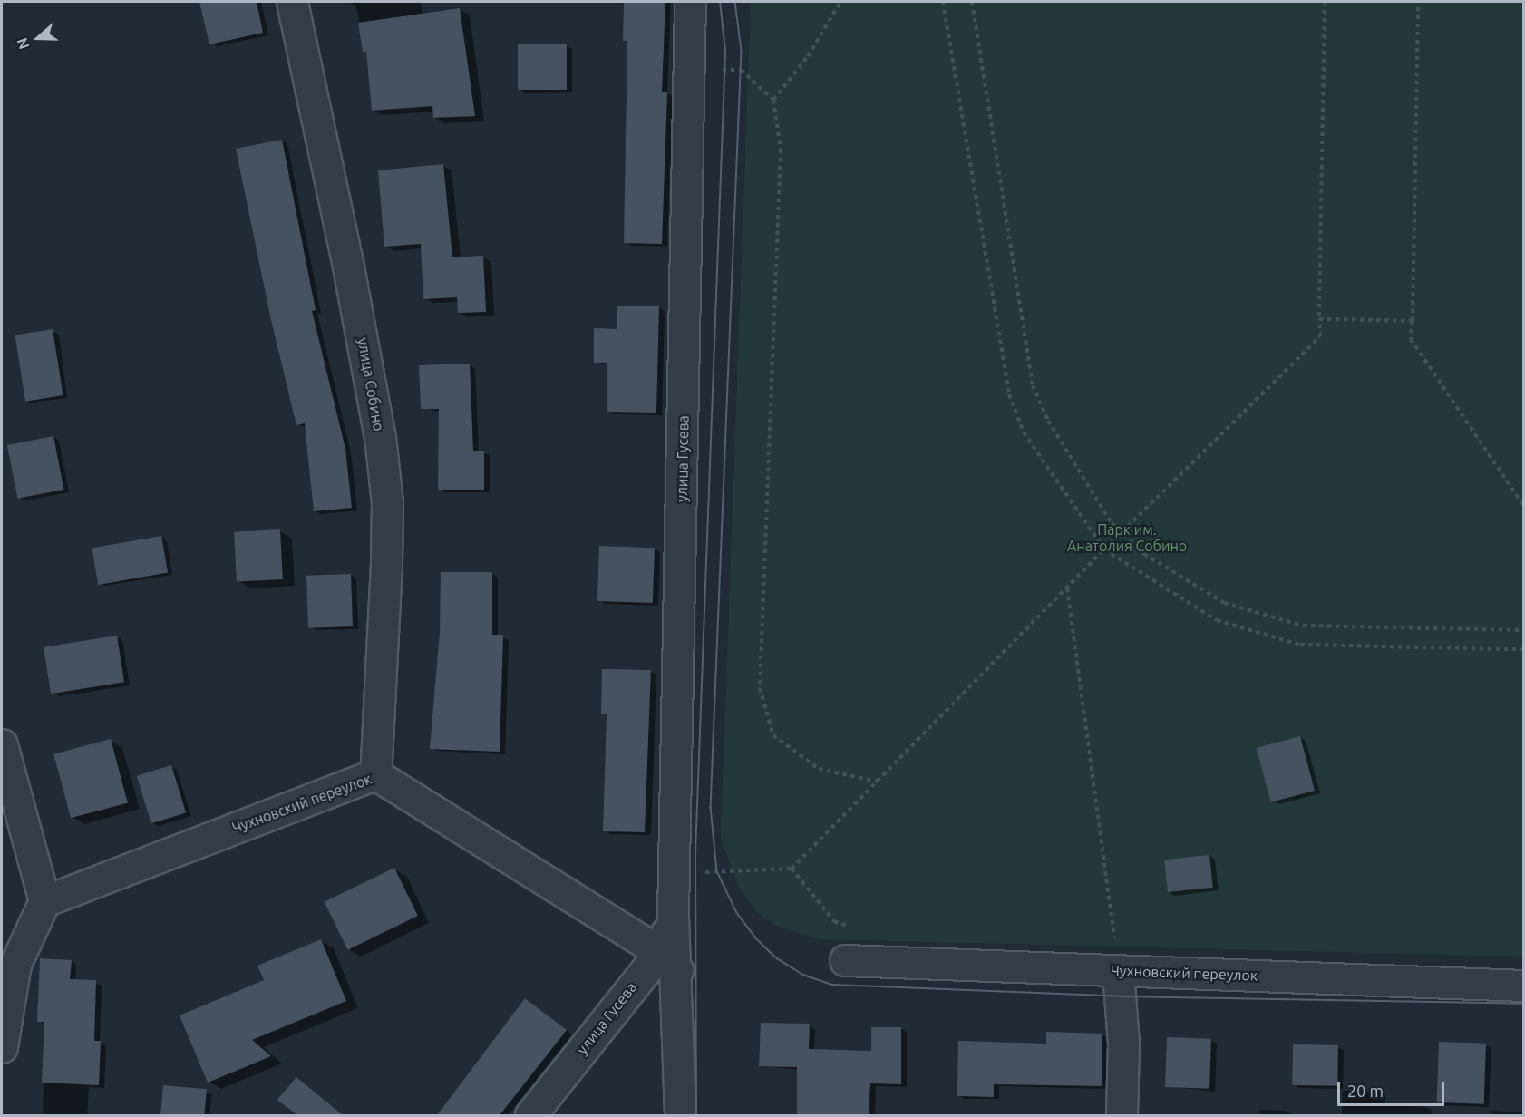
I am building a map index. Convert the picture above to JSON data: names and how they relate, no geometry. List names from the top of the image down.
{
  "streets": {
    "street": ["улица Собино", "улица Гусева", "Чухновский переулок"]
  },
  "crossings": [
    ["улица Собино", "Чухновский переулок"],
    ["улица Гусева", "Чухновский переулок"]
  ],
  "parks": ["Парк им. Анатолия Собино"],
  "scale_bar": "20 m",
  "north": "left"
}
